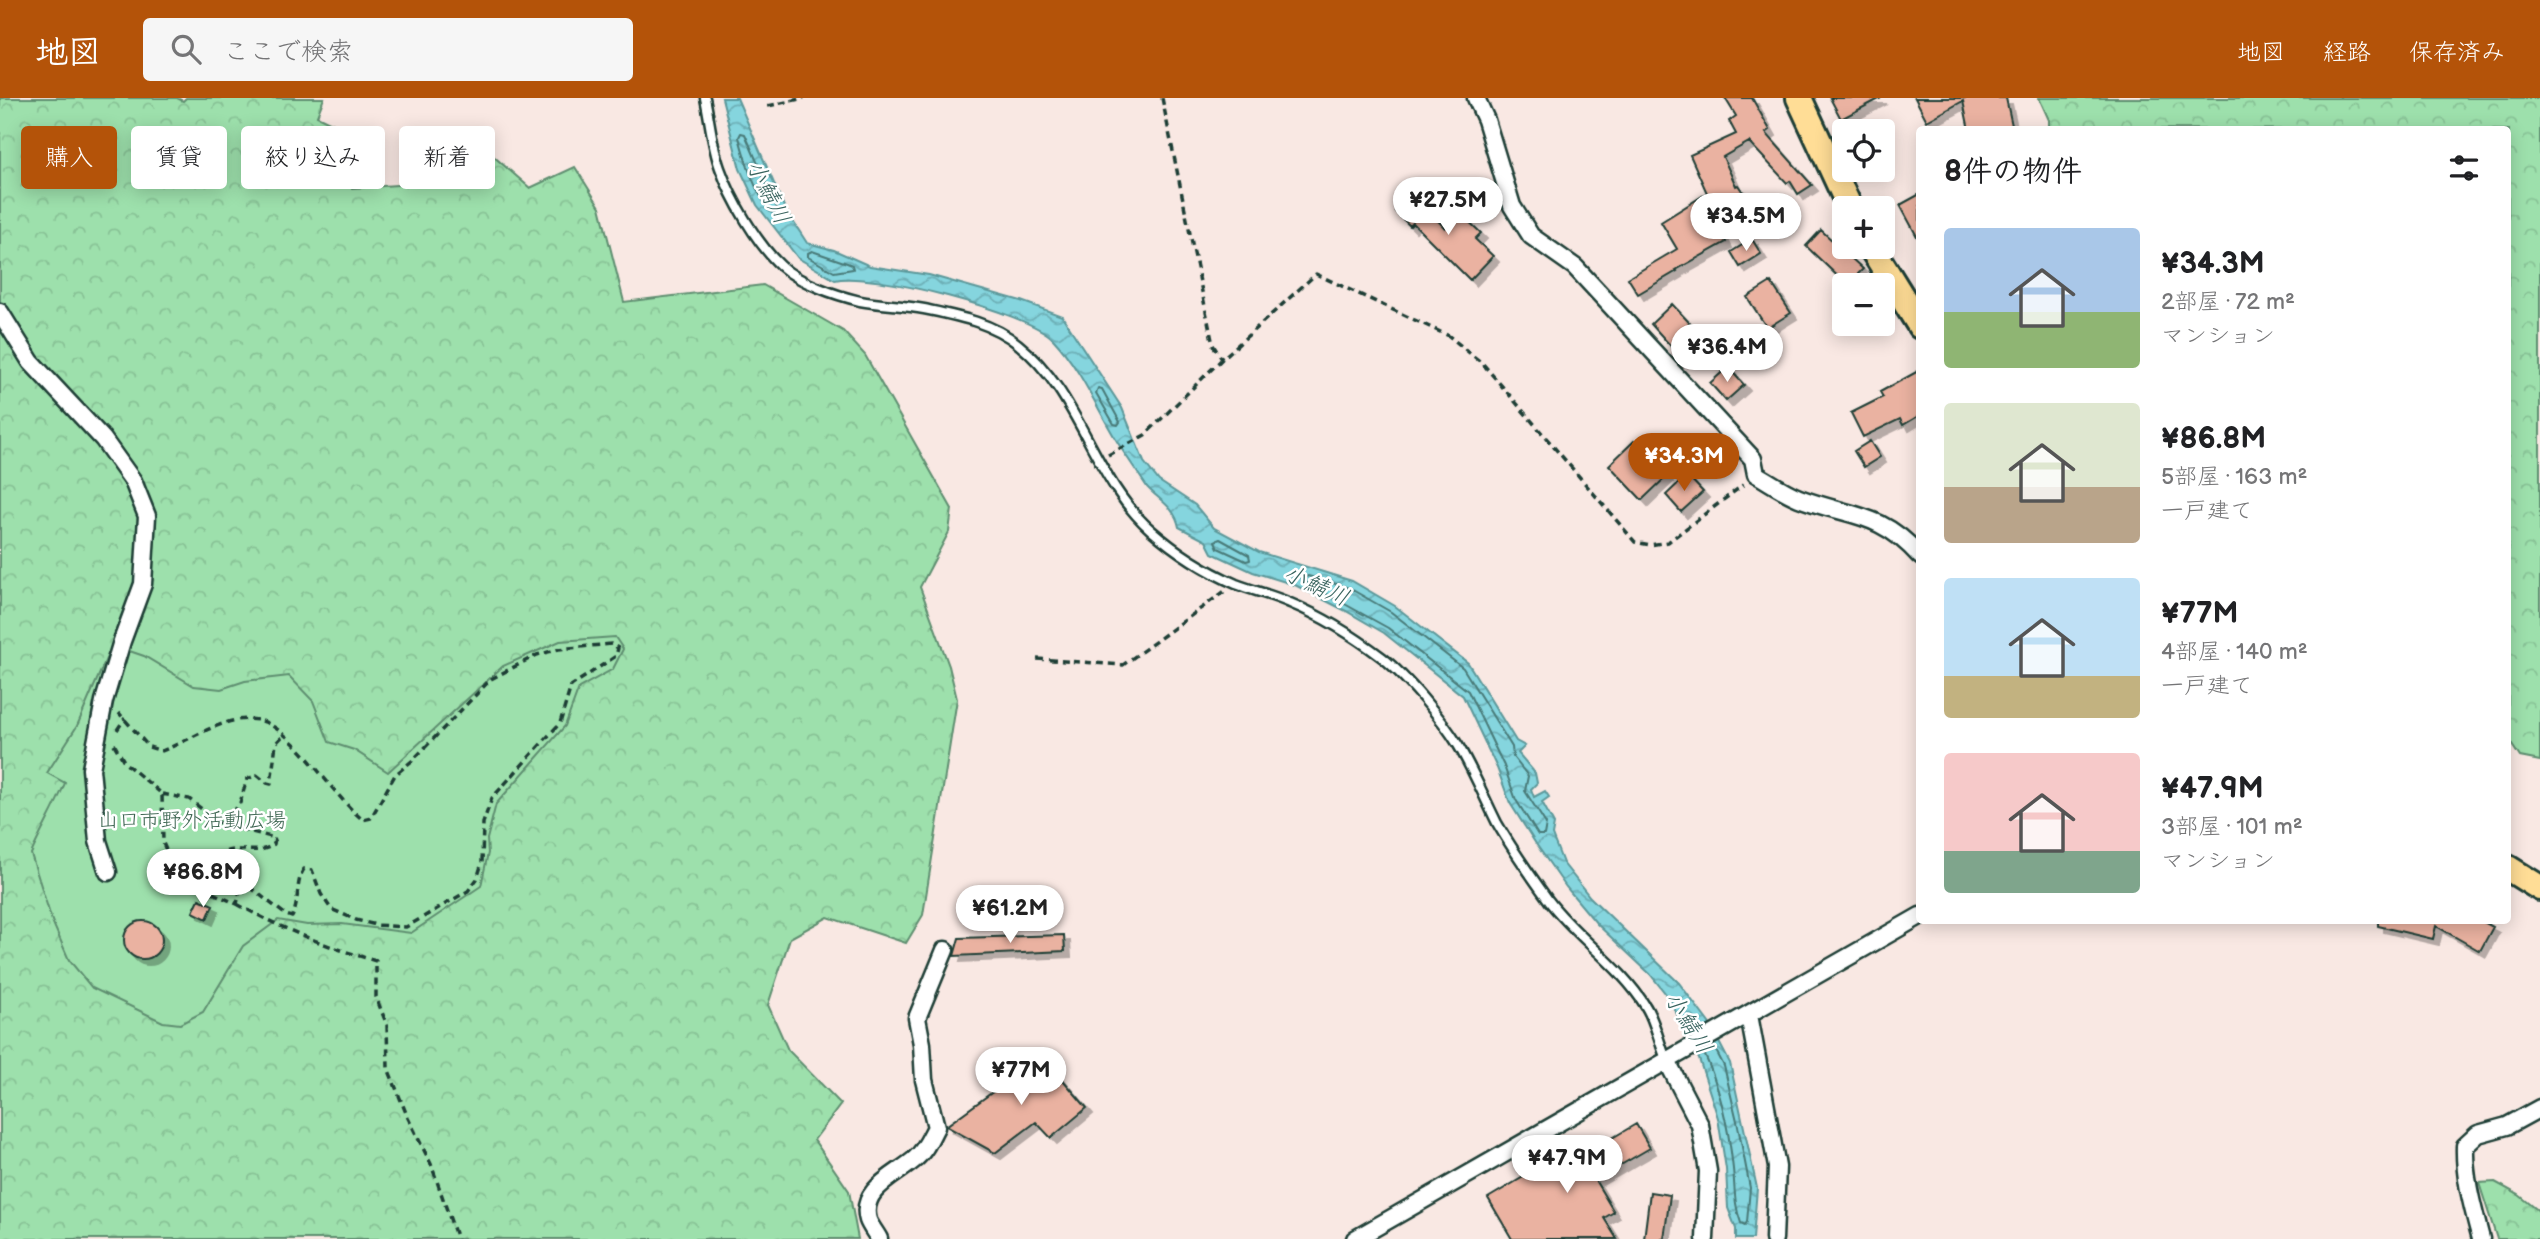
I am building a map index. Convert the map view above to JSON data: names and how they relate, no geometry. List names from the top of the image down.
{
  "water": ["小鯖川"],
  "parks": ["山口市野外活動広場"],
  "page": {
    "header": "地図",
    "search": "ここで検索",
    "nav": ["地図", "経路", "保存済み"],
    "map_buttons": ["+", "−"],
    "chip": [
      "購入",
      "賃貸",
      "絞り込み",
      "新着"
    ],
    "heading": "8件の物件",
    "price": [
      "¥27.5M",
      "¥34.5M",
      "¥36.4M",
      "¥34.3M",
      "¥86.8M",
      "¥61.2M",
      "¥77M",
      "¥47.9M"
    ],
    "list": [
      {
        "name": "¥34.3M",
        "note": "2部屋 · 72 m² · マンション"
      },
      {
        "name": "¥86.8M",
        "note": "5部屋 · 163 m² · 一戸建て"
      },
      {
        "name": "¥77M",
        "note": "4部屋 · 140 m² · 一戸建て"
      },
      {
        "name": "¥47.9M",
        "note": "3部屋 · 101 m² · マンション"
      }
    ]
  }
}
